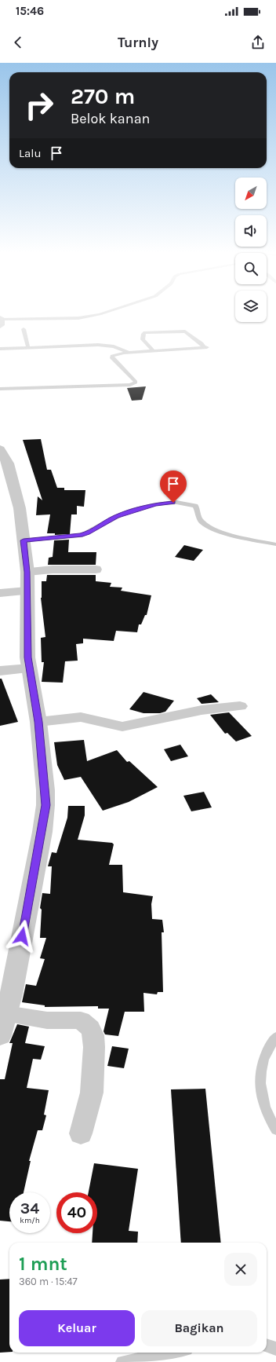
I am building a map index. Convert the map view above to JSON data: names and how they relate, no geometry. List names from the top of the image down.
{
  "north": "bottom left",
  "page": {
    "status": "15:46",
    "header": "Turnly",
    "turn": ["270 m", "Belok kanan"],
    "then": "Lalu",
    "speed": "34 km/h",
    "limit": "40",
    "heading": ["1 mnt", "360 m · 15:47"],
    "buttons": ["Keluar", "Bagikan"]
  }
}
